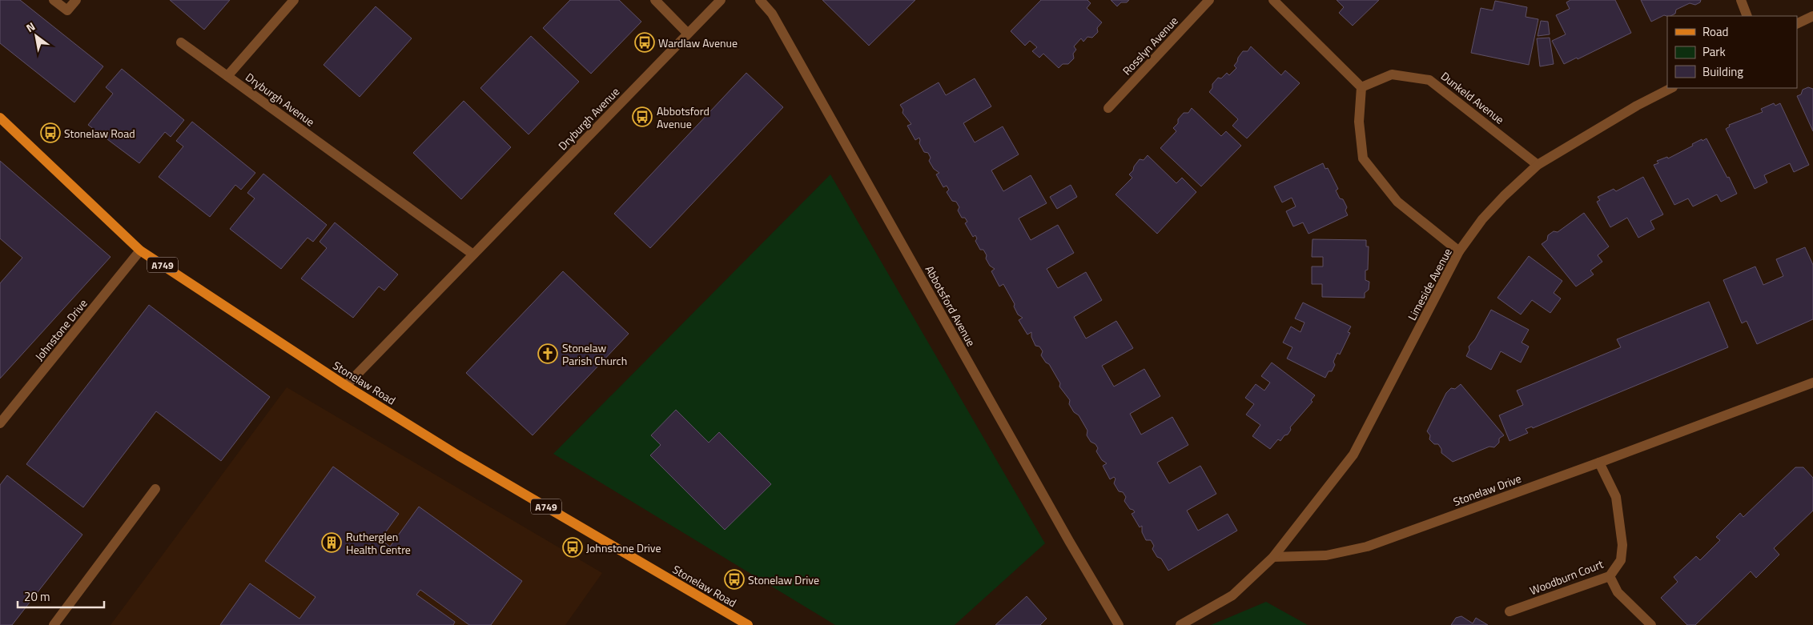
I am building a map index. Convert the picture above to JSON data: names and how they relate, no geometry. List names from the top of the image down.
{
  "streets": {
    "main road": ["A749", "Stonelaw Road"],
    "street": [
      "Rosslyn Avenue",
      "Dunkeld Avenue",
      "Dryburgh Avenue",
      "Limeside Avenue",
      "Abbotsford Avenue",
      "Johnstone Drive",
      "Stonelaw Drive",
      "Woodburn Court"
    ]
  },
  "crossings": [
    ["Dunkeld Avenue", "Limeside Avenue"],
    ["Dryburgh Avenue", "Stonelaw Road"],
    ["Limeside Avenue", "Stonelaw Drive"],
    ["Johnstone Drive", "Stonelaw Road"],
    ["Stonelaw Drive", "Woodburn Court"]
  ],
  "places": {
    "bus stop": [
      "Wardlaw Avenue",
      "Abbotsford Avenue",
      "Stonelaw Road",
      "Johnstone Drive",
      "Stonelaw Drive"
    ],
    "church": ["Stonelaw Parish Church"],
    "building": ["Rutherglen Health Centre"]
  },
  "legend": ["Road", "Park", "Building"],
  "scale_bar": "20 m",
  "north": "top left"
}
